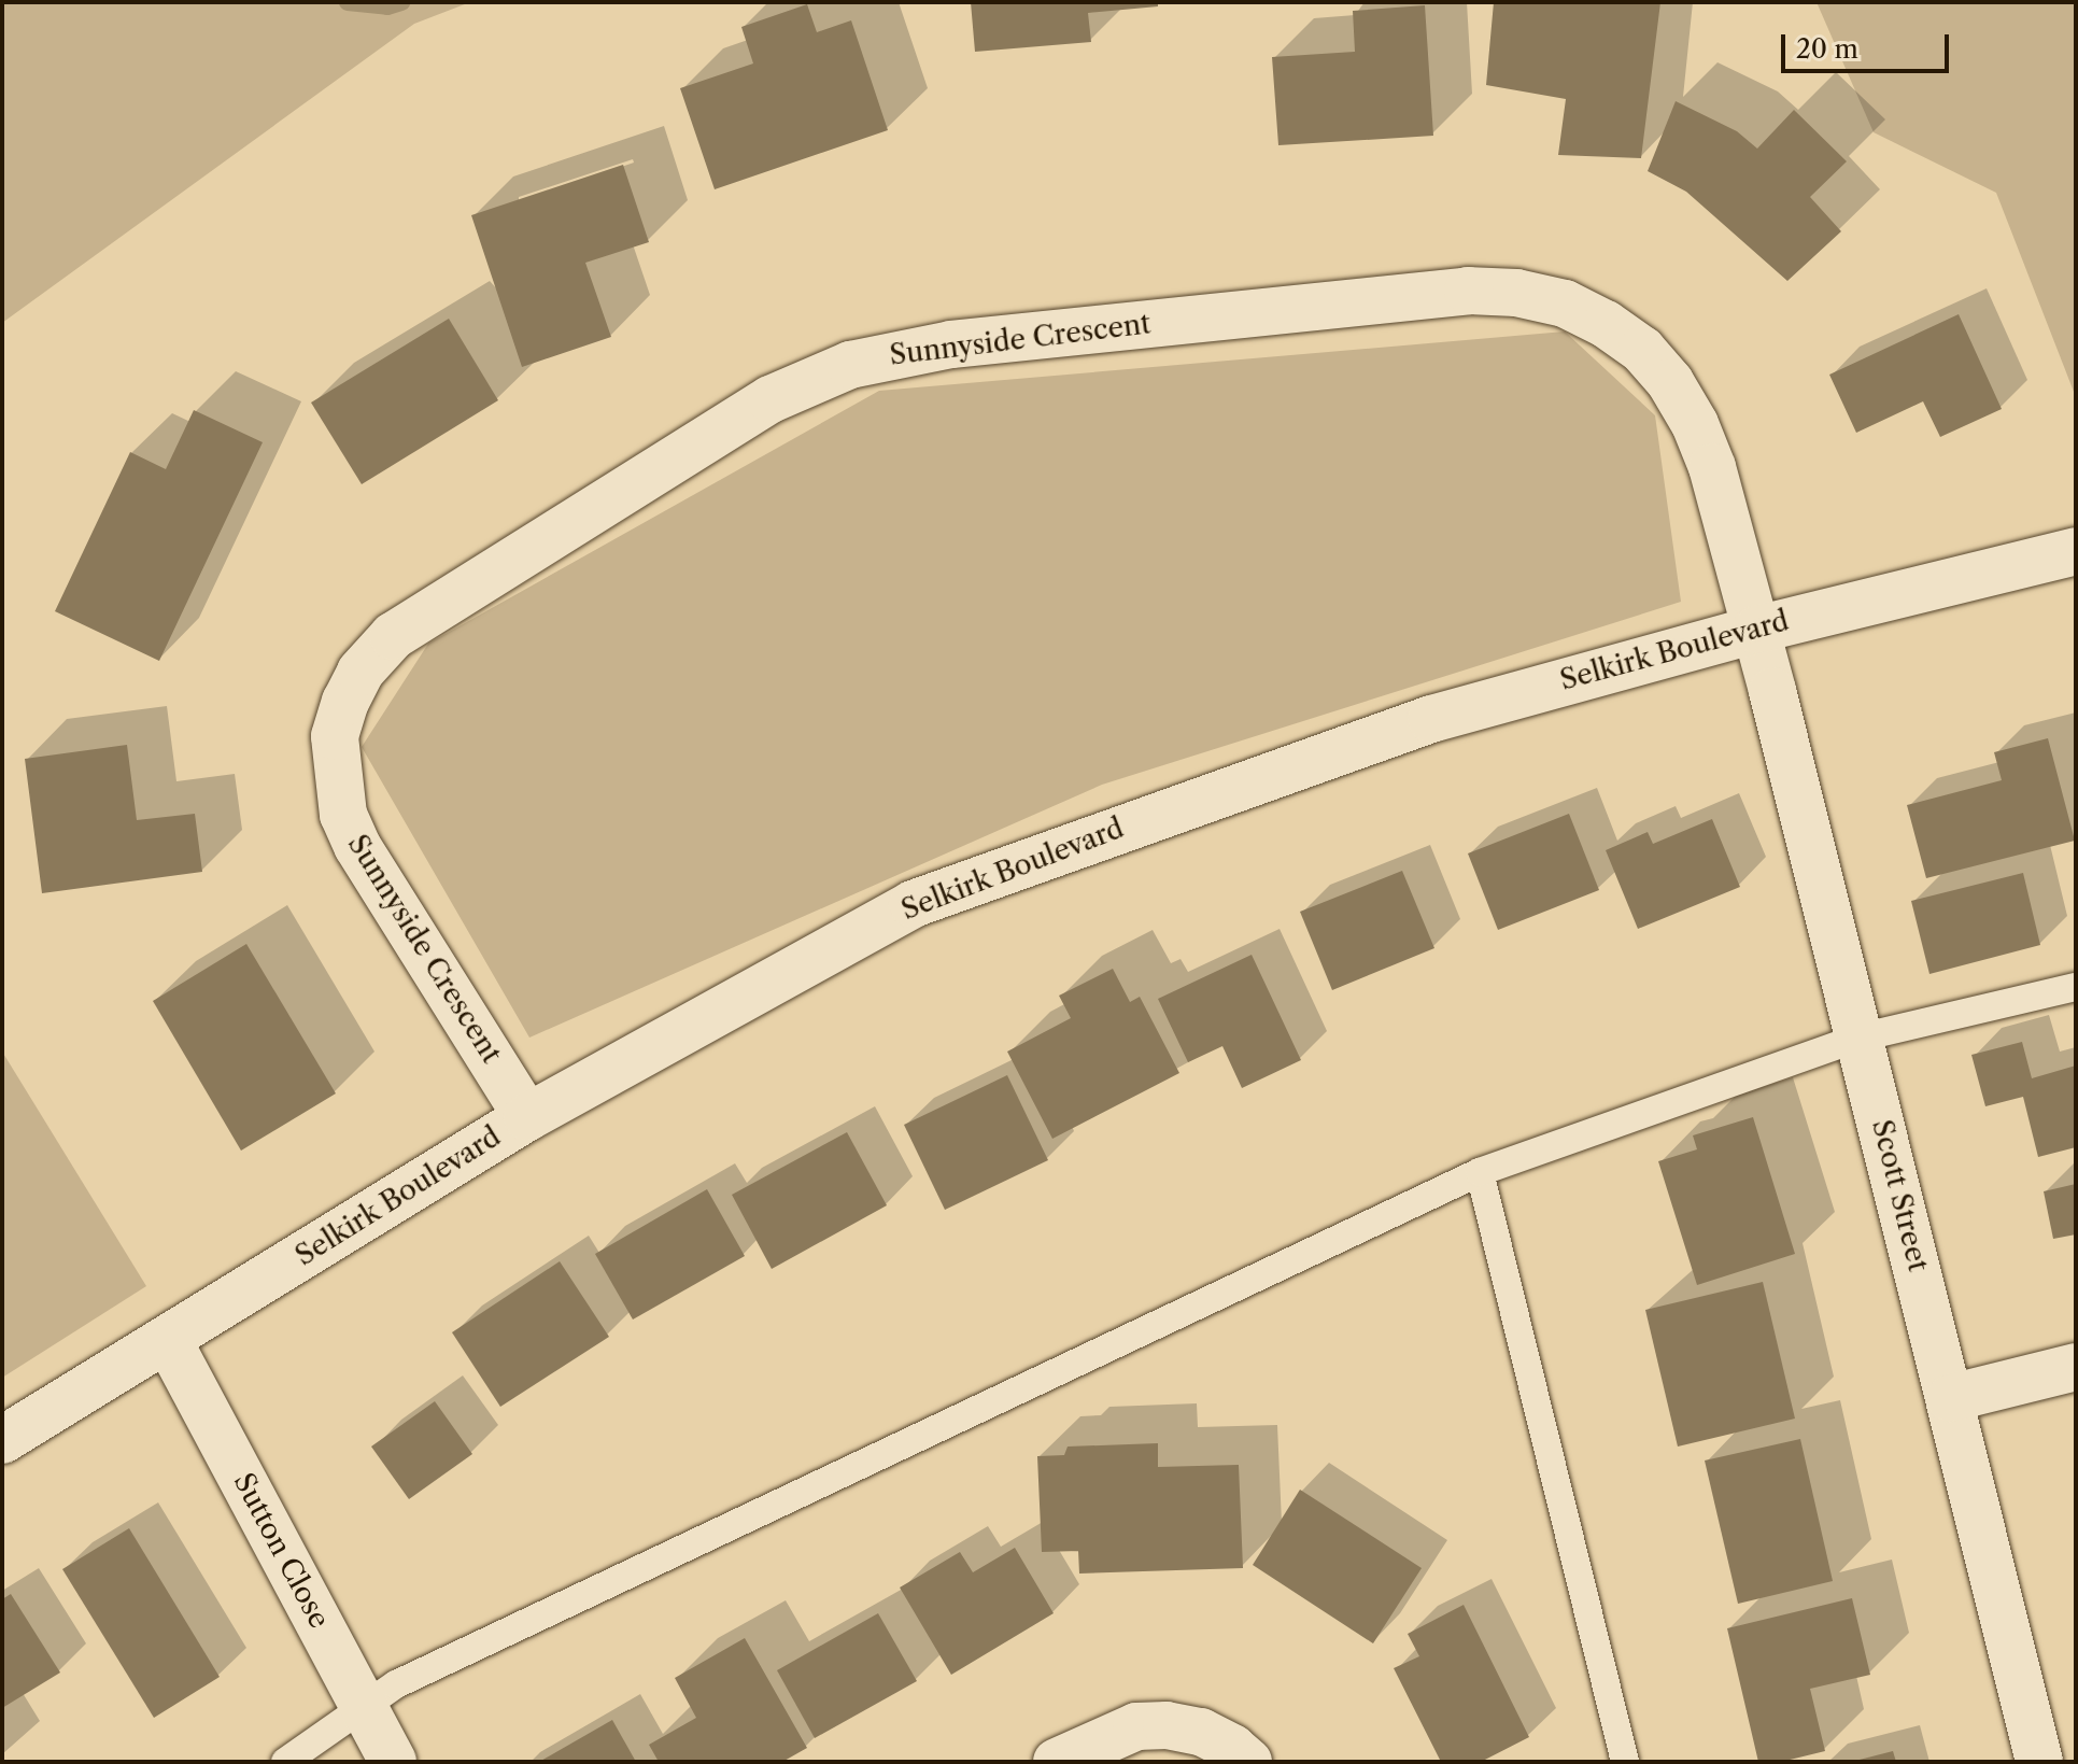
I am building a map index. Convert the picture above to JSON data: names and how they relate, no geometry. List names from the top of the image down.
{
  "streets": {
    "street": [
      "Sunnyside Crescent",
      "Selkirk Boulevard",
      "Scott Street",
      "Sutton Close"
    ]
  },
  "crossings": [
    ["Sunnyside Crescent", "Selkirk Boulevard"],
    ["Sunnyside Crescent", "Scott Street"],
    ["Selkirk Boulevard", "Scott Street"],
    ["Selkirk Boulevard", "Sutton Close"]
  ],
  "scale_bar": "20 m"
}
